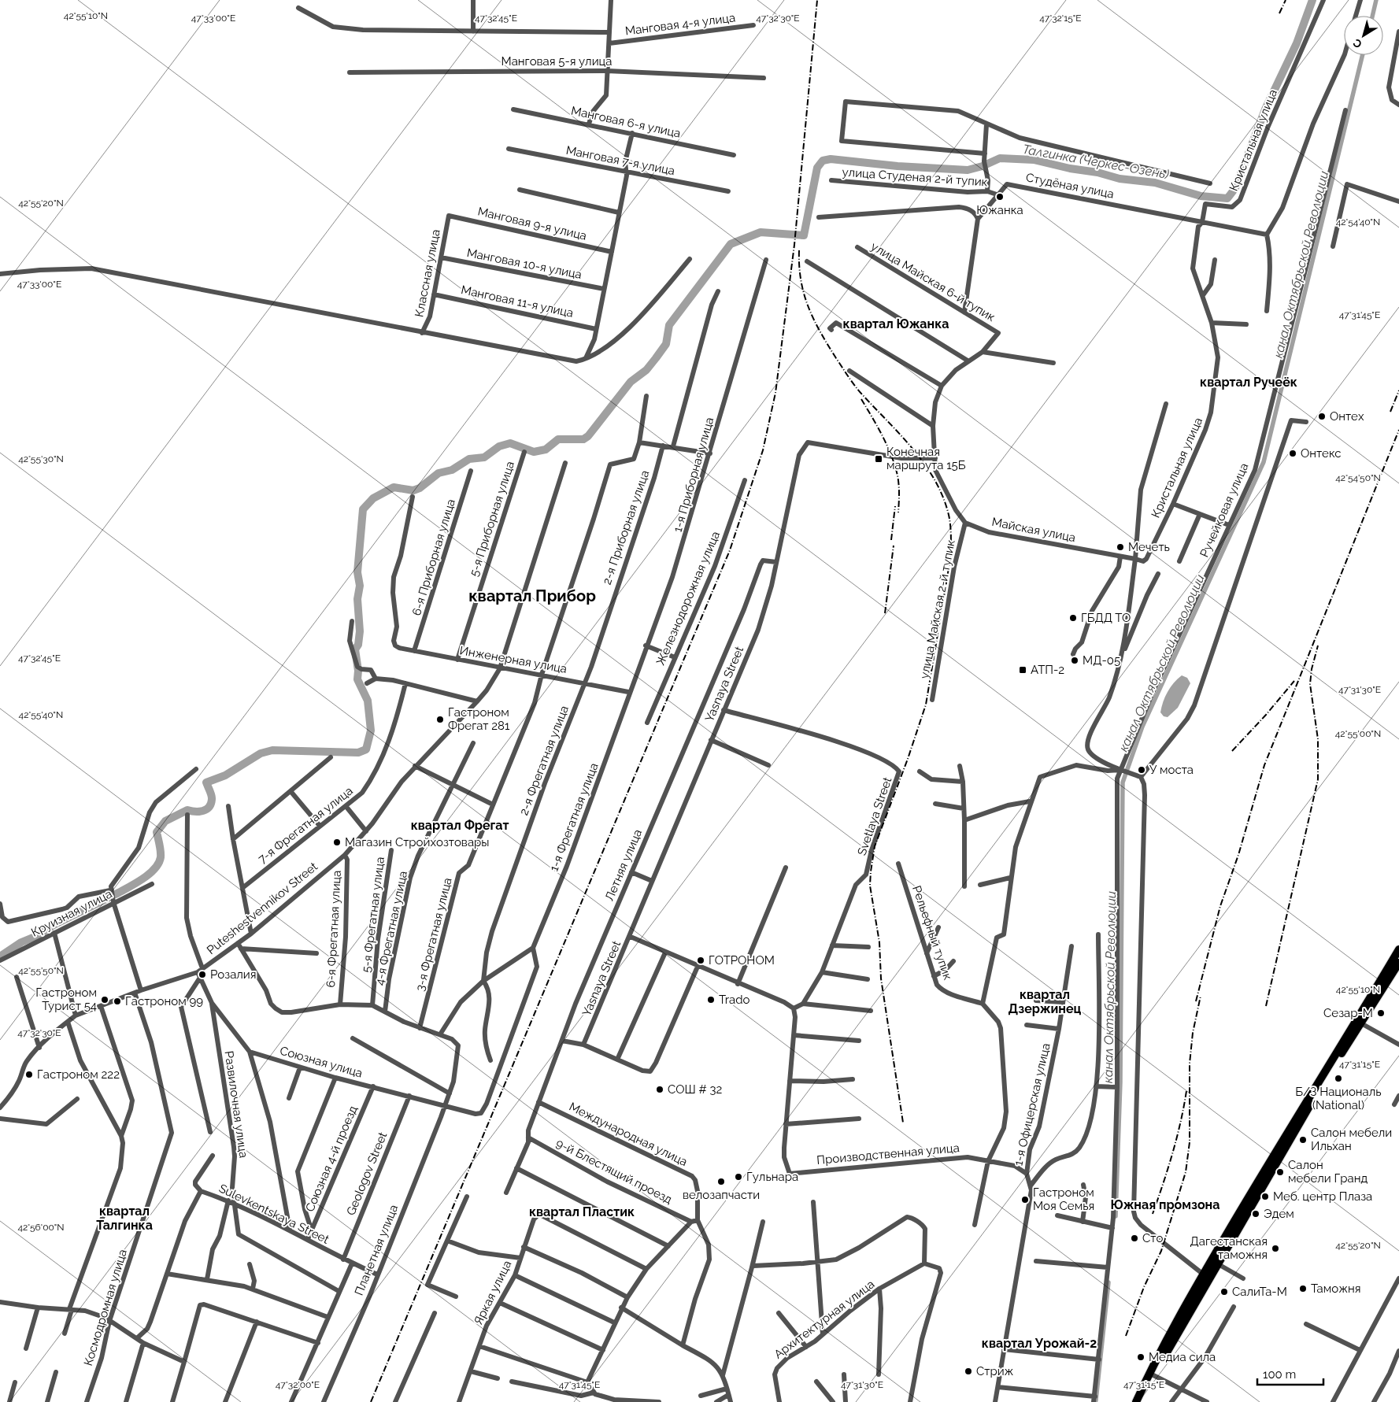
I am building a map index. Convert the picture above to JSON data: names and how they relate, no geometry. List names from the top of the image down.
{
  "streets": {
    "street": [
      "Манговая 4-я улица",
      "Манговая 5-я улица",
      "Манговая 6-я улица",
      "Кристальная улица",
      "Манговая 7-я улица",
      "улица Студеная 2-й тупик",
      "Студёная улица",
      "Манговая 9-я улица",
      "Манговая 10-я улица",
      "Классная улица",
      "улица Майская 6-й тупик",
      "Манговая 11-я улица",
      "1-я Приборная улица",
      "Ручейковая улица",
      "5-я Приборная улица",
      "2-я Приборная улица",
      "Майская улица",
      "6-я Приборная улица",
      "Железнодорожная улица",
      "улица Майская 2-й тупик",
      "Инженерная улица",
      "Yasnaya Street",
      "2-я Фрегатная улица",
      "Svetlaya Street",
      "1-я Фрегатная улица",
      "7-я Фрегатная улица",
      "Летняя улица",
      "Puteshestvennikov Street",
      "Круизная улица",
      "5-я Фрегатная улица",
      "4-я Фрегатная улица",
      "6-я Фрегатная улица",
      "Рельефный тупик",
      "3-я Фрегатная улица",
      "Союзная улица",
      "Развилочная улица",
      "1-я Офицерская улица",
      "Международная улица",
      "Производственная улица",
      "Союзная 4-й проезд",
      "9-й Блестящий проезд",
      "Geologov Street",
      "Sulevkentskaya Street",
      "Планетная улица",
      "Яркая улица",
      "Космодромная улица",
      "Архитектурная улица"
    ]
  },
  "crossings": [
    ["Кристальная улица", "Студёная улица"],
    ["Кристальная улица", "Майская улица"],
    ["улица Студеная 2-й тупик", "Студёная улица"],
    ["Манговая 9-я улица", "Классная улица"],
    ["Манговая 10-я улица", "Классная улица"],
    ["Классная улица", "Манговая 11-я улица"],
    ["1-я Приборная улица", "Инженерная улица"],
    ["1-я Приборная улица", "1-я Фрегатная улица"],
    ["5-я Приборная улица", "Инженерная улица"],
    ["2-я Приборная улица", "Инженерная улица"],
    ["2-я Приборная улица", "2-я Фрегатная улица"],
    ["Майская улица", "улица Майская 2-й тупик"],
    ["6-я Приборная улица", "Инженерная улица"],
    ["Инженерная улица", "2-я Фрегатная улица"],
    ["Инженерная улица", "1-я Фрегатная улица"],
    ["Инженерная улица", "Puteshestvennikov Street"],
    ["Инженерная улица", "3-я Фрегатная улица"],
    ["Yasnaya Street", "Svetlaya Street"],
    ["Yasnaya Street", "Летняя улица"],
    ["1-я Фрегатная улица", "Союзная улица"],
    ["Летняя улица", "Международная улица"],
    ["Летняя улица", "9-й Блестящий проезд"],
    ["Puteshestvennikov Street", "6-я Фрегатная улица"],
    ["Puteshestvennikov Street", "Космодромная улица"],
    ["Союзная улица", "Союзная 4-й проезд"],
    ["Союзная улица", "Geologov Street"],
    ["Союзная улица", "Планетная улица"],
    ["Развилочная улица", "Sulevkentskaya Street"],
    ["1-я Офицерская улица", "Производственная улица"],
    ["Союзная 4-й проезд", "Sulevkentskaya Street"],
    ["Geologov Street", "Sulevkentskaya Street"],
    ["Sulevkentskaya Street", "Планетная улица"]
  ],
  "districts": [
    "квартал Южанка",
    "квартал Ручеёк",
    "квартал Прибор",
    "квартал Фрегат",
    "квартал Дзержинец",
    "Южная промзона",
    "квартал Талгинка",
    "квартал Пластик",
    "квартал Урожай-2"
  ],
  "water": ["Талгинка (Черкес-Озень)", "канал Октябрьской Революции"],
  "places": {
    "other": [
      "Южанка",
      "Онтех",
      "Онтекс",
      "Мечеть",
      "ГБДД ТО",
      "МД-05",
      "Гастроном Фрегат 281",
      "У моста",
      "Магазин Стройхозтовары",
      "ГОТРОНОМ",
      "Розалия",
      "Гастроном Турист 54",
      "Trado",
      "Гастроном 99",
      "Сезар-М",
      "Гастроном 222",
      "Б/З Националь (National)",
      "СОШ # 32",
      "Салон мебели Ильхан",
      "Салон мебели Гранд",
      "Гульнара",
      "велозапчасти",
      "Меб. центр Плаза",
      "Гастроном Моя Семья",
      "Эдем",
      "Сто",
      "Дагестанская таможня",
      "Таможня",
      "СалиТа-М",
      "Медиа сила",
      "Стриж"
    ],
    "transit": ["Конечная маршрута 15Б", "АТП-2"]
  },
  "scale_bar": "100 m",
  "north": "bottom left",
  "coordinates": [
    "42°55'10\"N",
    "47°33'00\"E",
    "47°32'45\"E",
    "47°32'30\"E",
    "47°32'15\"E",
    "42°55'20\"N",
    "42°54'40\"N",
    "47°31'45\"E",
    "42°55'30\"N",
    "42°54'50\"N",
    "47°31'30\"E",
    "42°55'40\"N",
    "42°55'00\"N",
    "42°55'50\"N",
    "47°31'15\"E",
    "42°56'00\"N",
    "47°32'00\"E"
  ]
}
